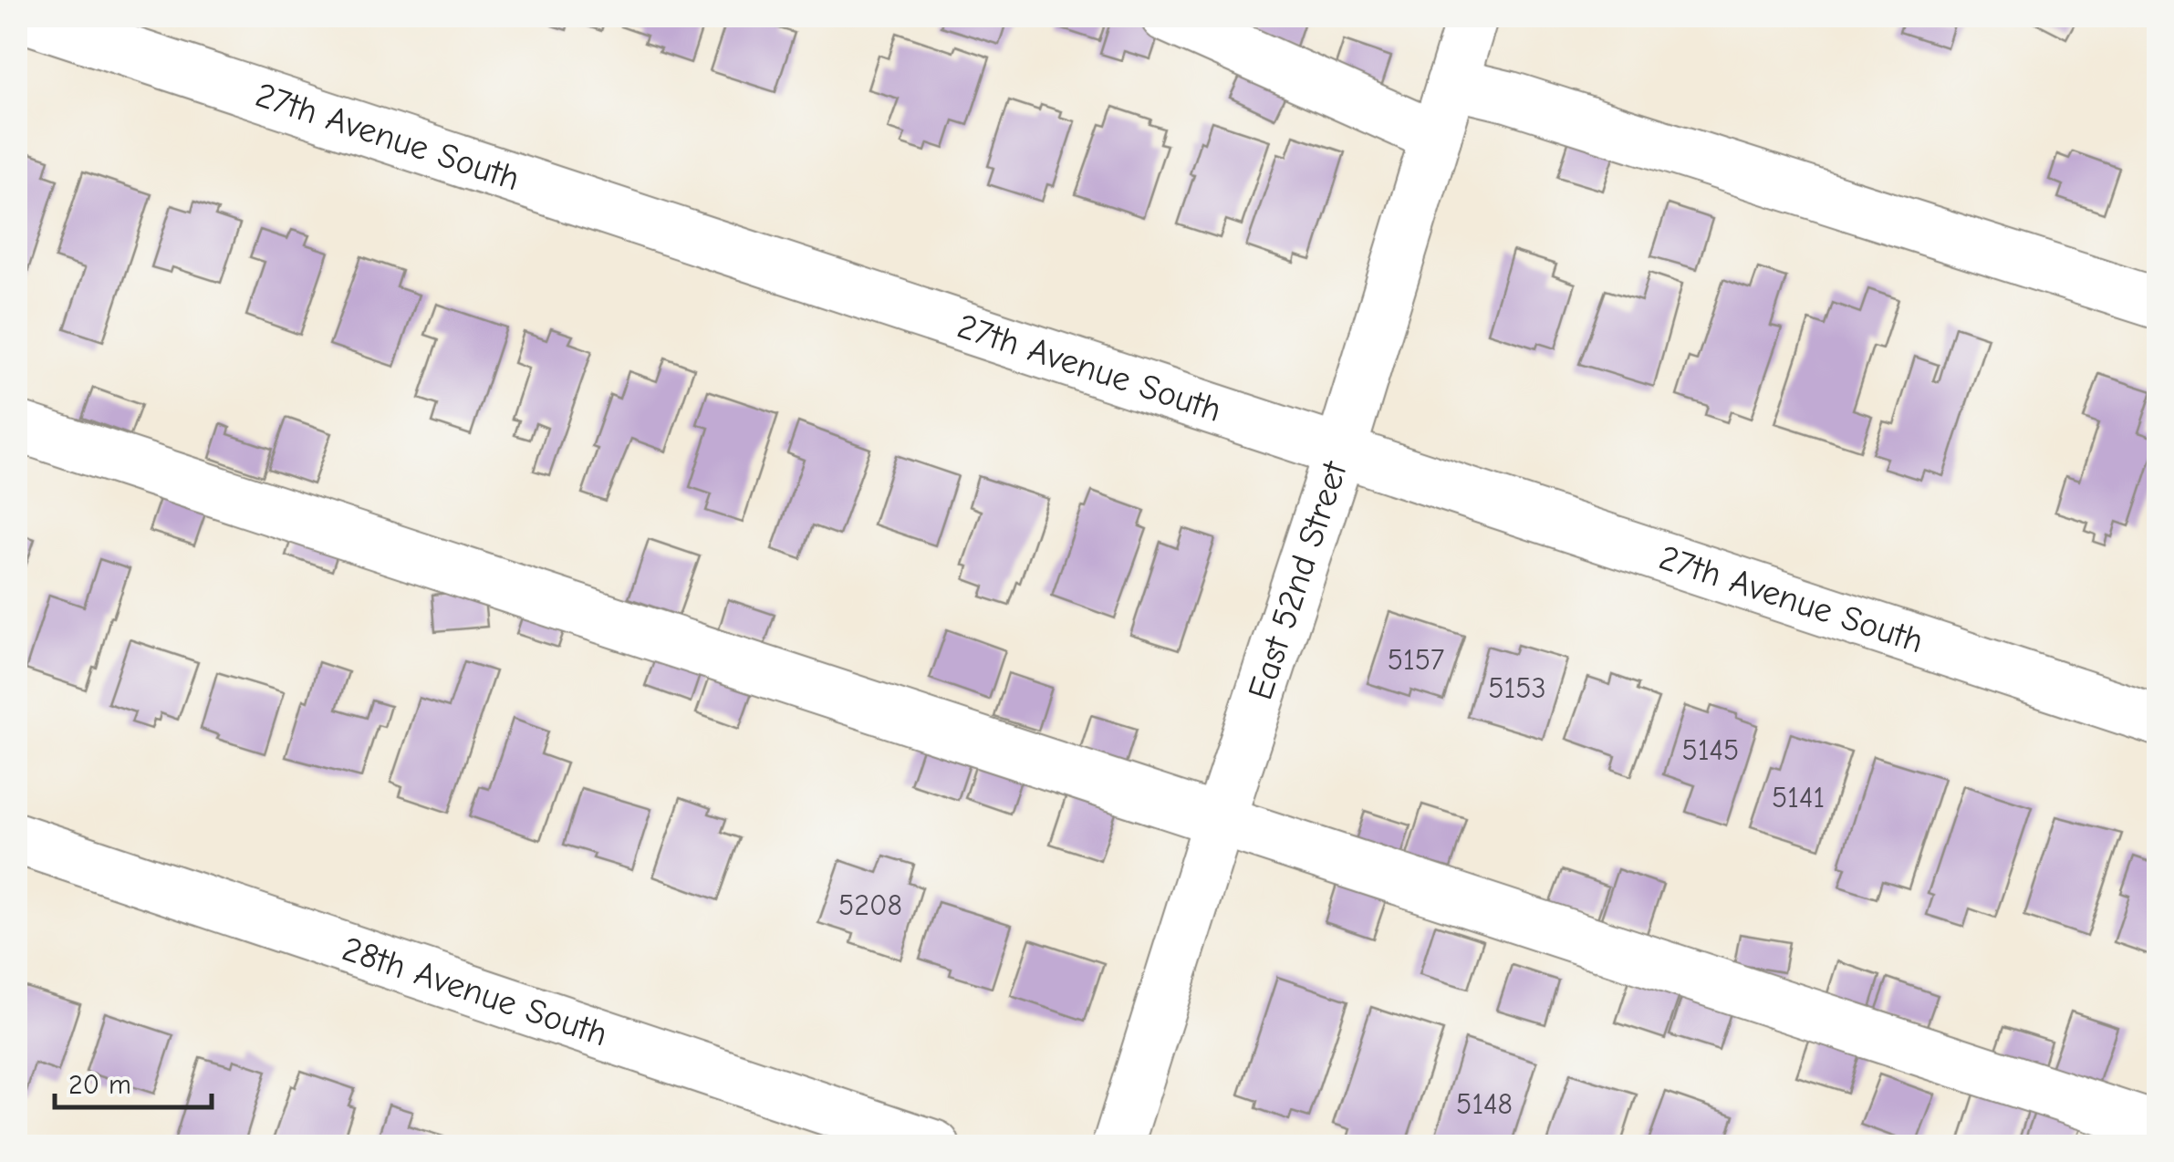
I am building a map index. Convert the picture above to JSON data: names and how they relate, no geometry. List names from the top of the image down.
{
  "streets": {
    "street": ["27th Avenue South", "East 52nd Street", "28th Avenue South"]
  },
  "crossings": [
    ["27th Avenue South", "East 52nd Street"]
  ],
  "house_numbers": [
    "5157",
    "5153",
    "5145",
    "5141",
    "5208",
    "5148"
  ],
  "scale_bar": "20 m"
}
